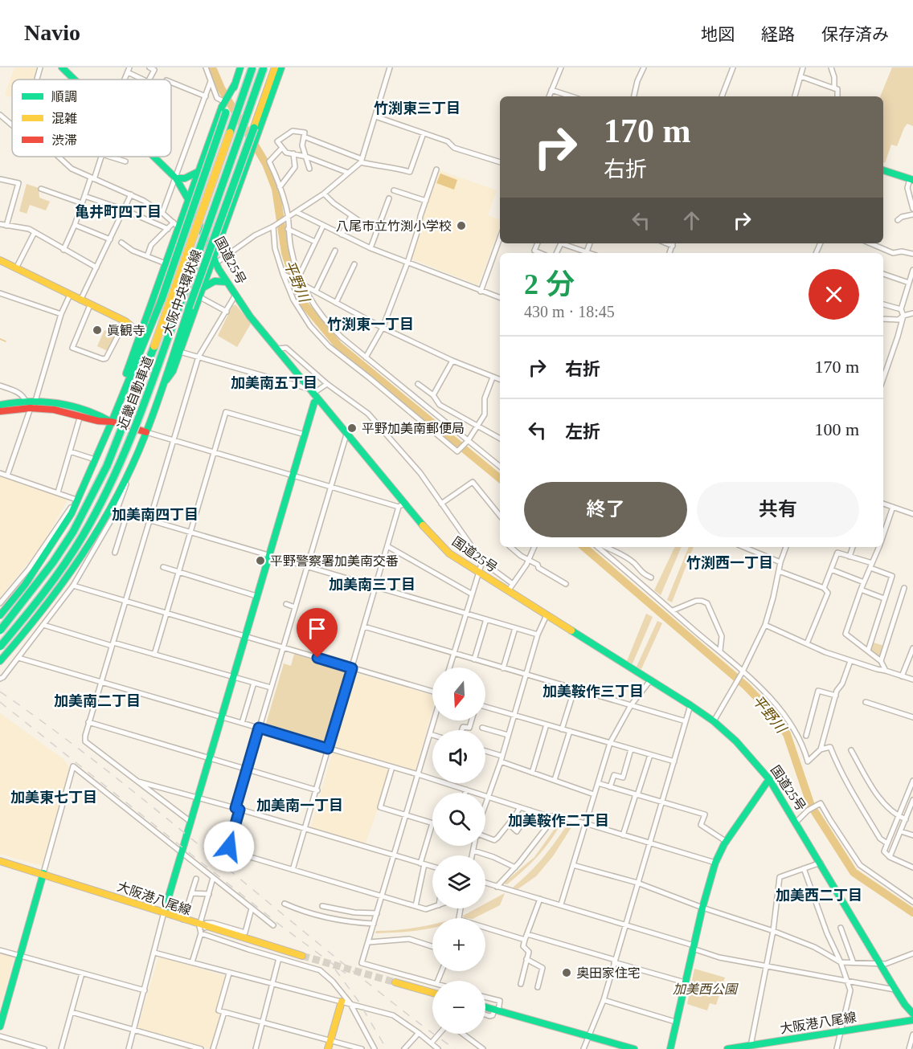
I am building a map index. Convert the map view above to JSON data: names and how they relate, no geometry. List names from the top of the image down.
{
  "streets": {
    "main road": [
      "国道25号",
      "大阪中央環状線",
      "近畿自動車道",
      "大阪港八尾線"
    ]
  },
  "crossings": [
    ["国道25号", "大阪中央環状線"]
  ],
  "districts": [
    "竹渕東三丁目",
    "亀井町四丁目",
    "竹渕東一丁目",
    "加美南五丁目",
    "加美南四丁目",
    "竹渕西一丁目",
    "加美南三丁目",
    "加美鞍作三丁目",
    "加美南二丁目",
    "加美東七丁目",
    "加美南一丁目",
    "加美鞍作二丁目",
    "加美西二丁目"
  ],
  "water": ["平野川"],
  "parks": ["加美西公園"],
  "places": [
    "八尾市立竹渕小学校",
    "眞観寺",
    "平野加美南郵便局",
    "平野警察署加美南交番",
    "奥田家住宅"
  ],
  "legend": ["順調", "混雑", "渋滞"],
  "north": "bottom",
  "page": {
    "header": "Navio",
    "nav": ["地図", "経路", "保存済み"],
    "turn": ["170 m", "右折"],
    "heading": ["2 分", "430 m · 18:45"],
    "list": [
      {
        "name": "右折",
        "value": "170 m"
      },
      {
        "name": "左折",
        "value": "100 m"
      }
    ],
    "buttons": ["終了", "共有"],
    "map_buttons": ["+", "−"]
  }
}
